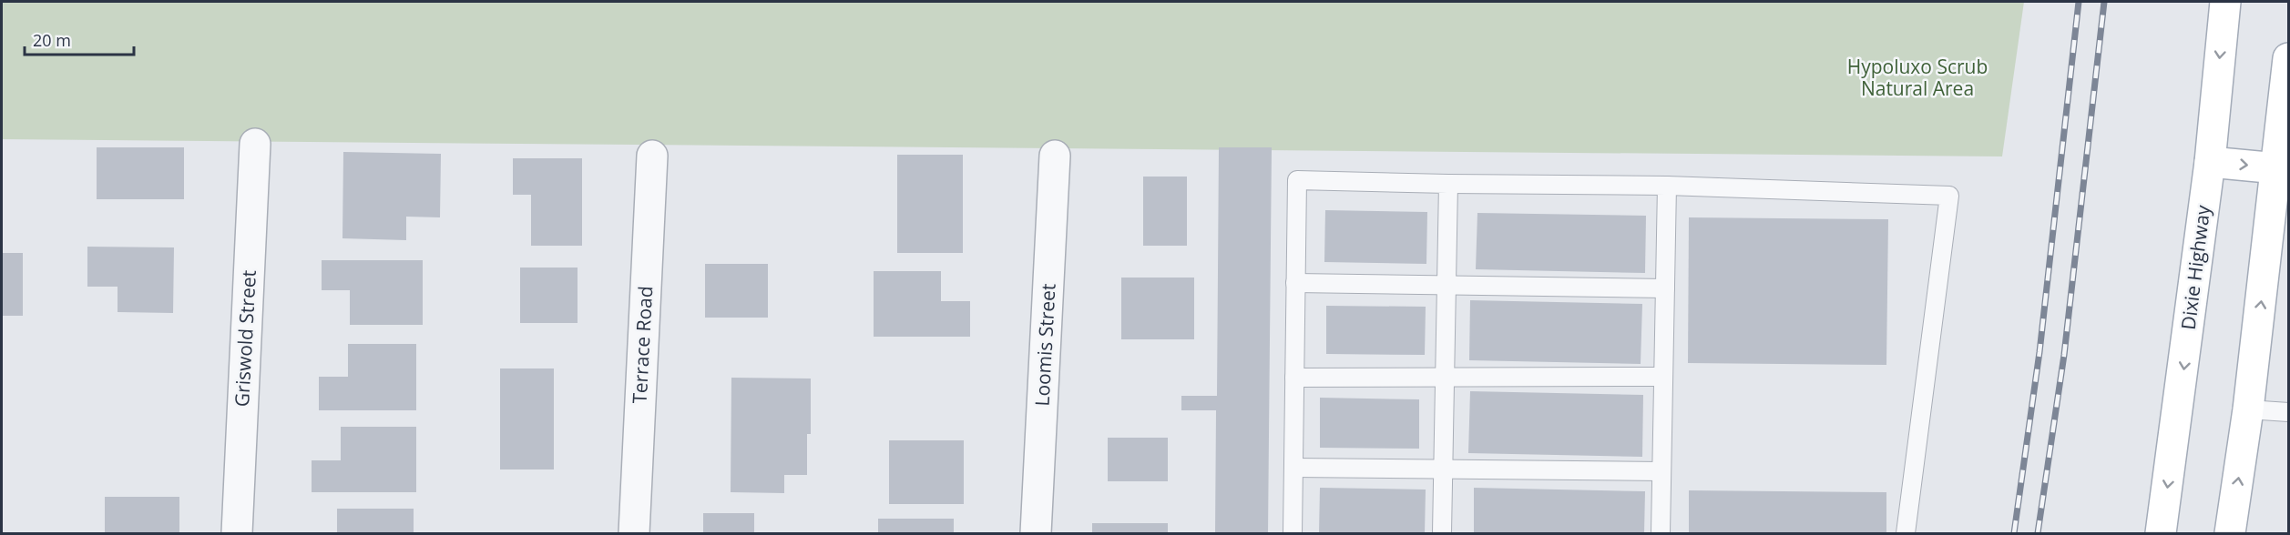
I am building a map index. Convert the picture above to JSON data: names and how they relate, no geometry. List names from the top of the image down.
{
  "streets": {
    "main road": ["Dixie Highway"],
    "street": ["Griswold Street", "Terrace Road", "Loomis Street"]
  },
  "parks": ["Hypoluxo Scrub Natural Area"],
  "scale_bar": "20 m"
}
